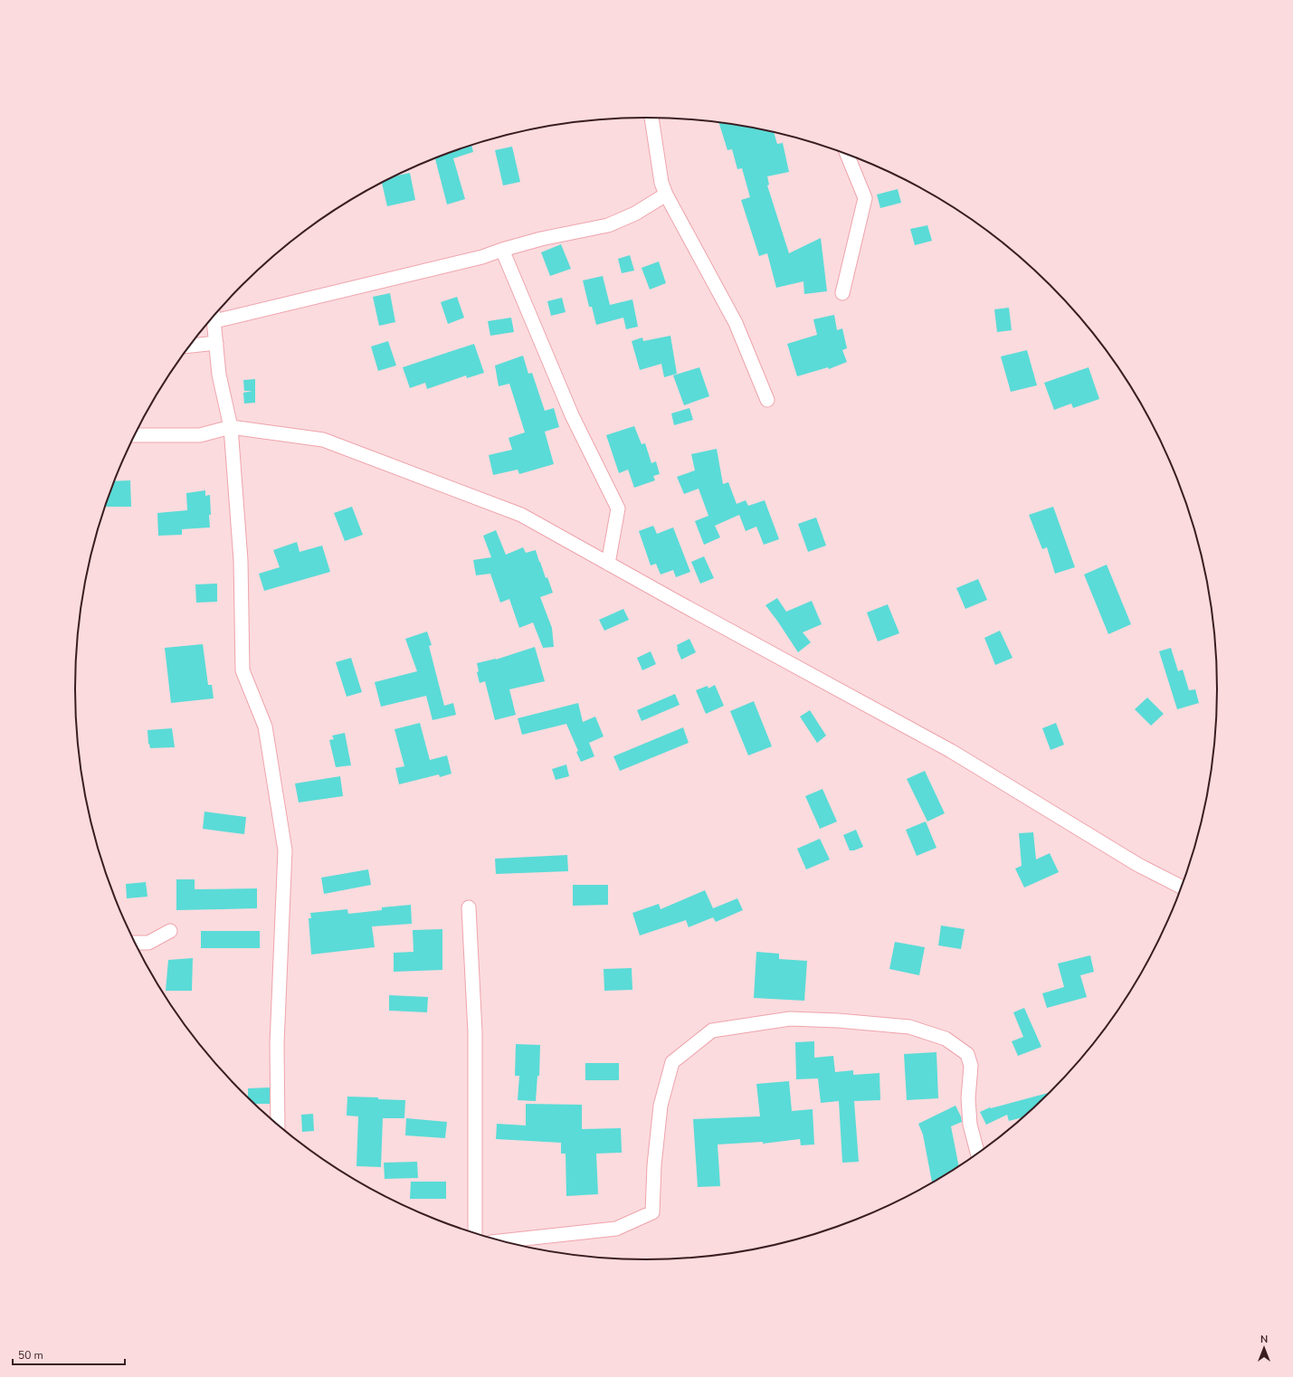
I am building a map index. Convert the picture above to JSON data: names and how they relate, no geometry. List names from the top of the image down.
{
  "scale_bar": "50 m",
  "north": "top"
}
